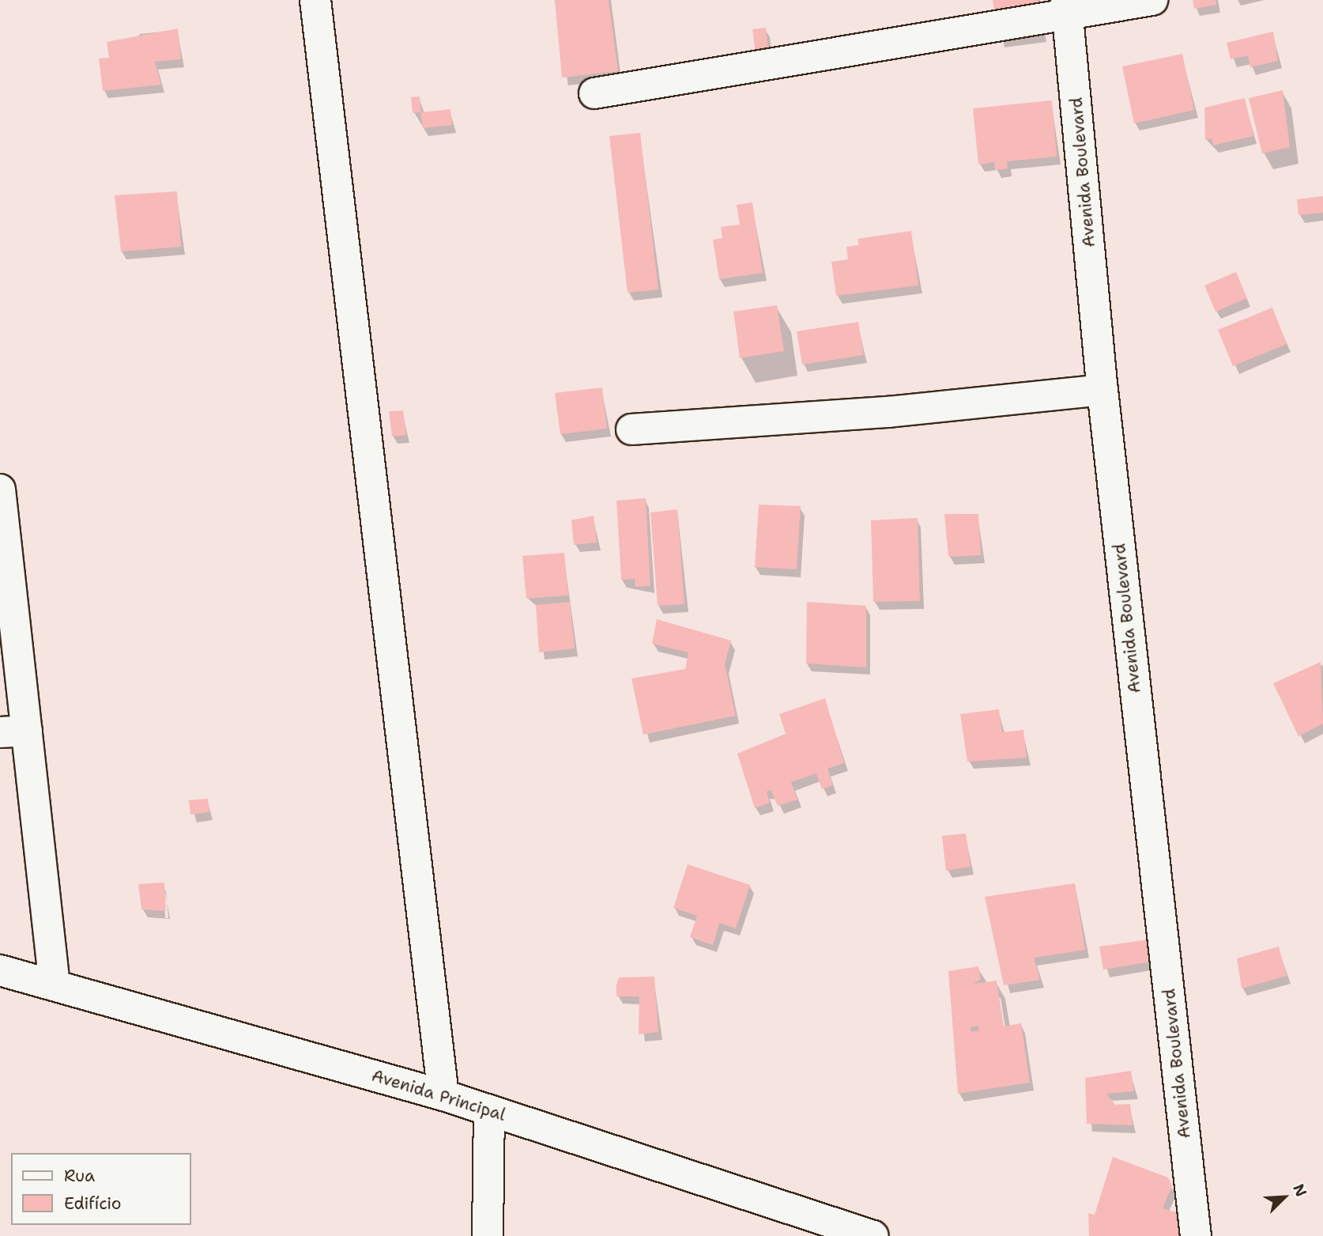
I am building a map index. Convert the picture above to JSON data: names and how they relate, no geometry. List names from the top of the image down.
{
  "streets": {
    "street": ["Avenida Boulevard", "Avenida Principal"]
  },
  "legend": ["Rua", "Edifício"],
  "north": "top right"
}
